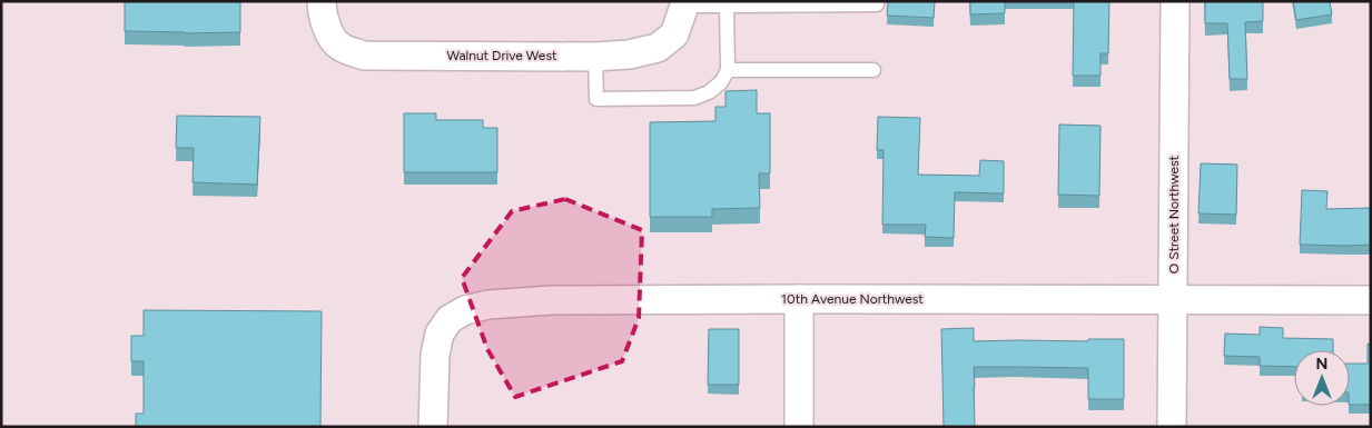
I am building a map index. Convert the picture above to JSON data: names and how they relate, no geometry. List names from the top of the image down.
{
  "streets": {
    "street": ["Walnut Drive West", "O Street Northwest", "10th Avenue Northwest"]
  },
  "crossings": [
    ["O Street Northwest", "10th Avenue Northwest"]
  ],
  "north": "top"
}
